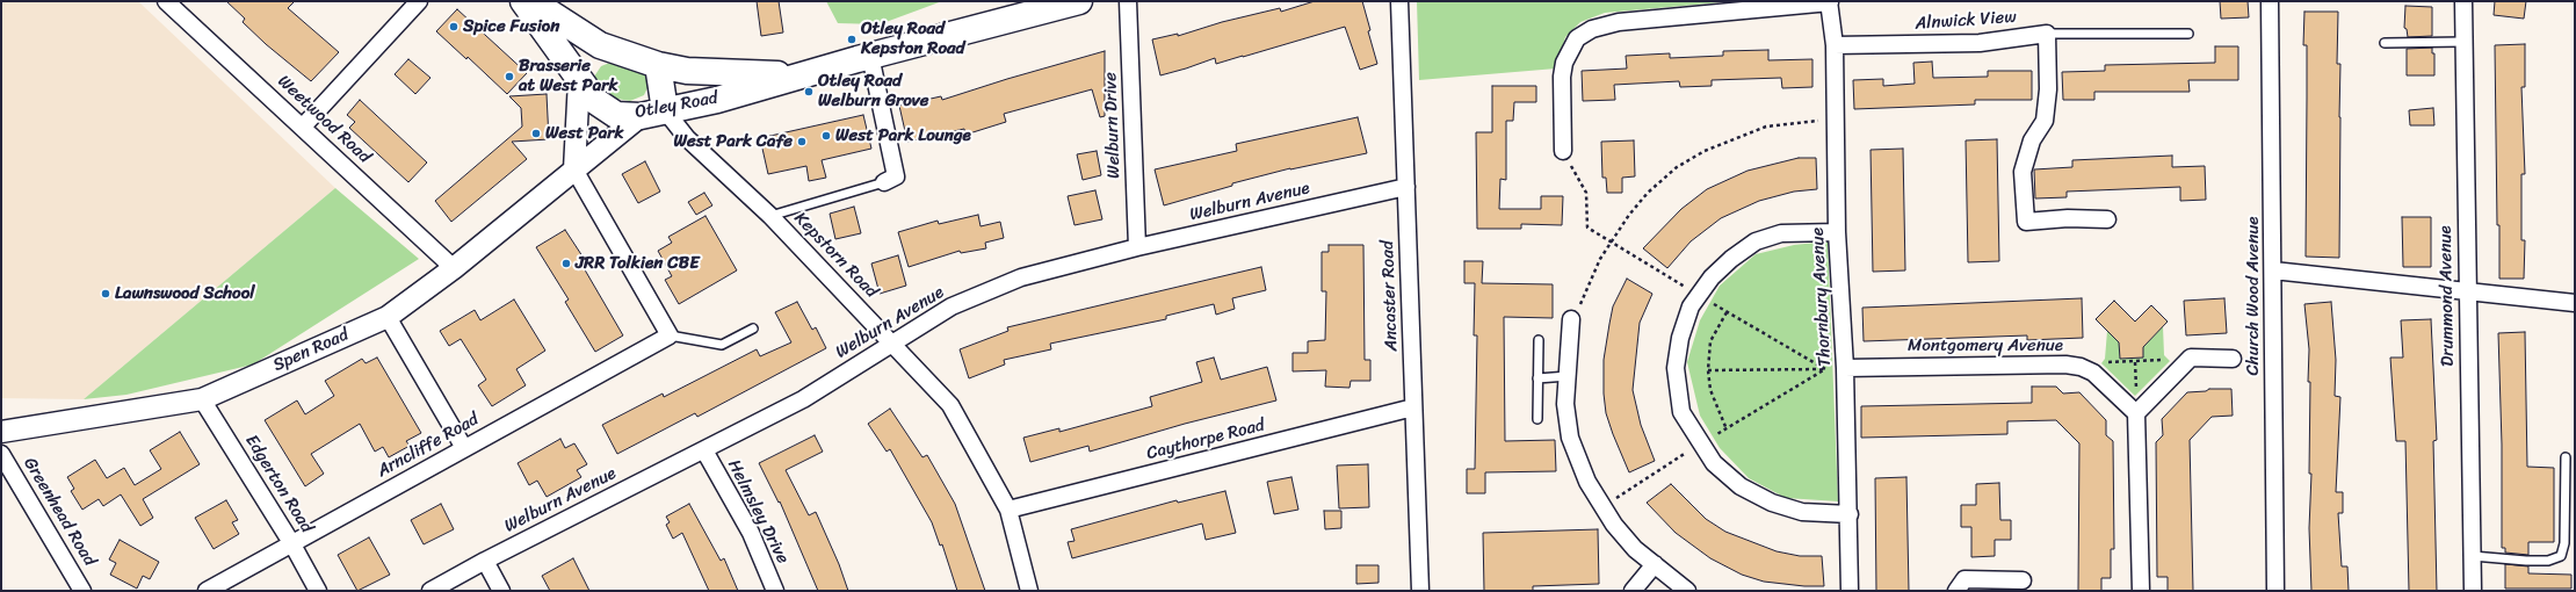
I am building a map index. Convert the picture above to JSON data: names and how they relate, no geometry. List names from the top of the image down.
{
  "streets": {
    "highway": ["Otley Road"],
    "street": [
      "Alnwick View",
      "Weetwood Road",
      "Welburn Drive",
      "Welburn Avenue",
      "Kepstorn Road",
      "Ancaster Road",
      "Church Wood Avenue",
      "Drummond Avenue",
      "Thornbury Avenue",
      "Montgomery Avenue",
      "Spen Road",
      "Caythorpe Road",
      "Arncliffe Road",
      "Edgerton Road",
      "Greenhead Road",
      "Helmsley Drive"
    ]
  },
  "crossings": [
    ["Alnwick View", "Thornbury Avenue"],
    ["Otley Road", "Kepstorn Road"],
    ["Otley Road", "Spen Road"],
    ["Weetwood Road", "Spen Road"],
    ["Welburn Drive", "Welburn Avenue"],
    ["Welburn Avenue", "Kepstorn Road"],
    ["Welburn Avenue", "Ancaster Road"],
    ["Welburn Avenue", "Helmsley Drive"],
    ["Kepstorn Road", "Spen Road"],
    ["Kepstorn Road", "Caythorpe Road"],
    ["Ancaster Road", "Caythorpe Road"],
    ["Thornbury Avenue", "Montgomery Avenue"],
    ["Spen Road", "Edgerton Road"],
    ["Arncliffe Road", "Edgerton Road"]
  ],
  "places": [
    "Spice Fusion",
    "Otley Road Kepston Road",
    "Brasserie at West Park",
    "Otley Road Welburn Grove",
    "West Park",
    "West Park Lounge",
    "West Park Cafe",
    "JRR Tolkien CBE",
    "Lawnswood School"
  ]
}
